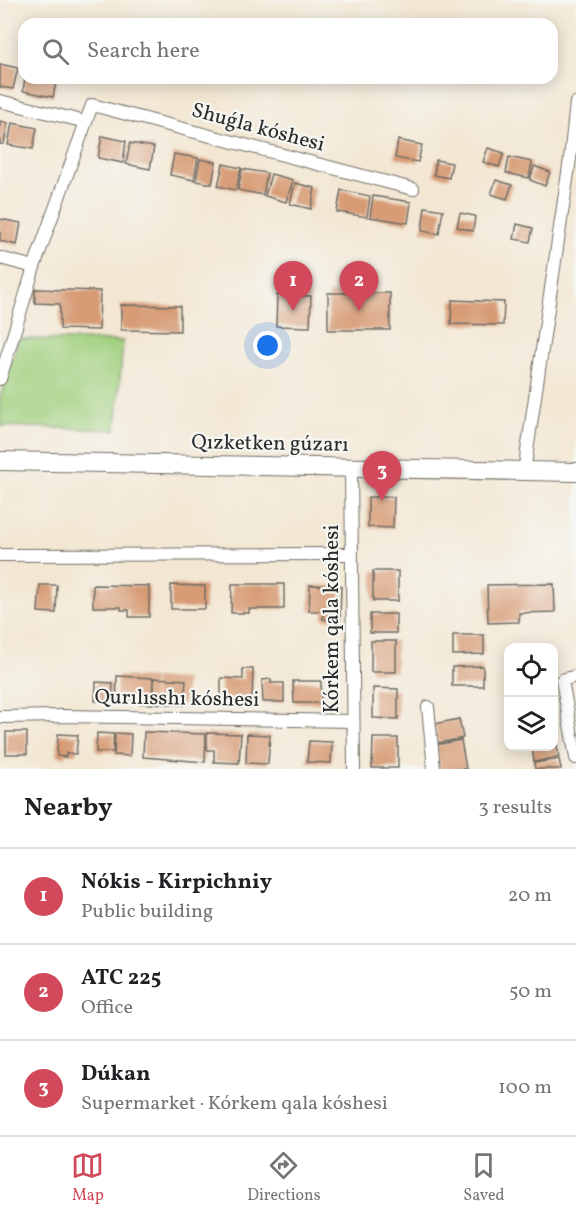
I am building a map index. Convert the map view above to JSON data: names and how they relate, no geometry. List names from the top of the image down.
{
  "streets": {
    "street": [
      "Shuǵla kóshesi",
      "Qızketken gúzarı",
      "Kórkem qala kóshesi",
      "Qurılısshı kóshesi"
    ]
  },
  "crossings": [
    ["Qızketken gúzarı", "Kórkem qala kóshesi"],
    ["Kórkem qala kóshesi", "Qurılısshı kóshesi"]
  ],
  "page": {
    "search": "Search here",
    "pins": ["1", "2", "3"],
    "heading": ["Nearby", "3 results"],
    "list": [
      {
        "mark": "1",
        "name": "Nókis - Kirpichniy",
        "note": "Public building",
        "value": "20 m"
      },
      {
        "mark": "2",
        "name": "АТС 225",
        "note": "Office",
        "value": "50 m"
      },
      {
        "mark": "3",
        "name": "Dúkan",
        "note": "Supermarket · Kórkem qala kóshesi",
        "value": "100 m"
      }
    ],
    "nav": ["Map", "Directions", "Saved"]
  }
}
